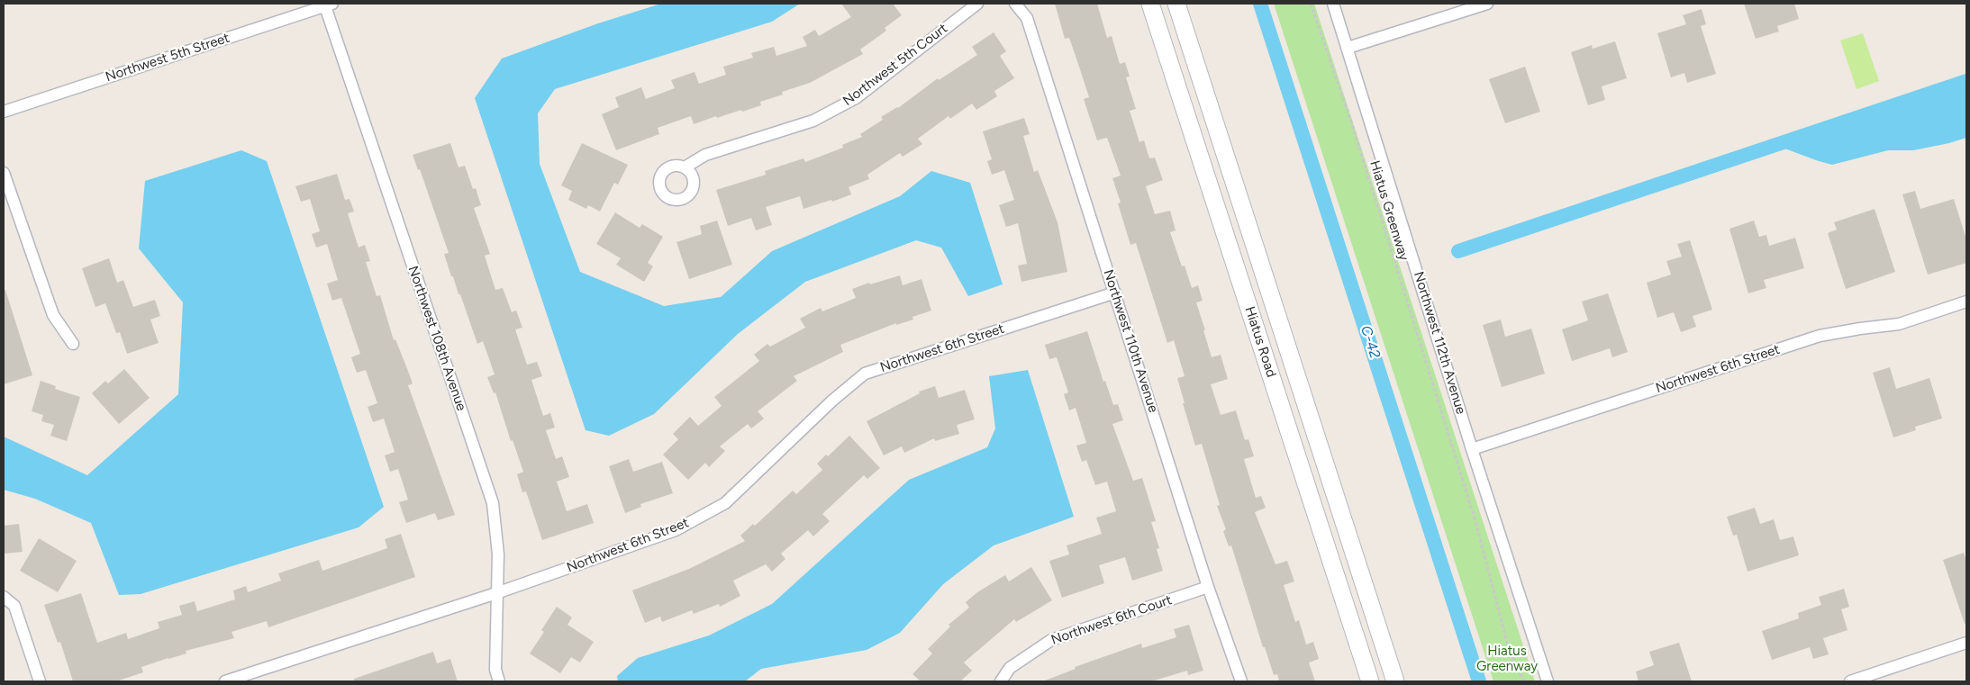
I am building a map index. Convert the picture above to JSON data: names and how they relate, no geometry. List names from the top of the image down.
{
  "streets": {
    "main road": ["Hiatus Road"],
    "street": [
      "Northwest 5th Street",
      "Northwest 5th Court",
      "Northwest 108th Avenue",
      "Northwest 110th Avenue",
      "Northwest 112th Avenue",
      "Northwest 6th Street",
      "Northwest 6th Court"
    ],
    "path": ["Hiatus Greenway"]
  },
  "crossings": [
    ["Northwest 5th Street", "Northwest 108th Avenue"],
    ["Northwest 108th Avenue", "Northwest 6th Street"],
    ["Northwest 110th Avenue", "Northwest 6th Street"],
    ["Northwest 110th Avenue", "Northwest 6th Court"],
    ["Northwest 112th Avenue", "Northwest 6th Street"]
  ],
  "water": ["C-42"],
  "parks": ["Hiatus Greenway"]
}
